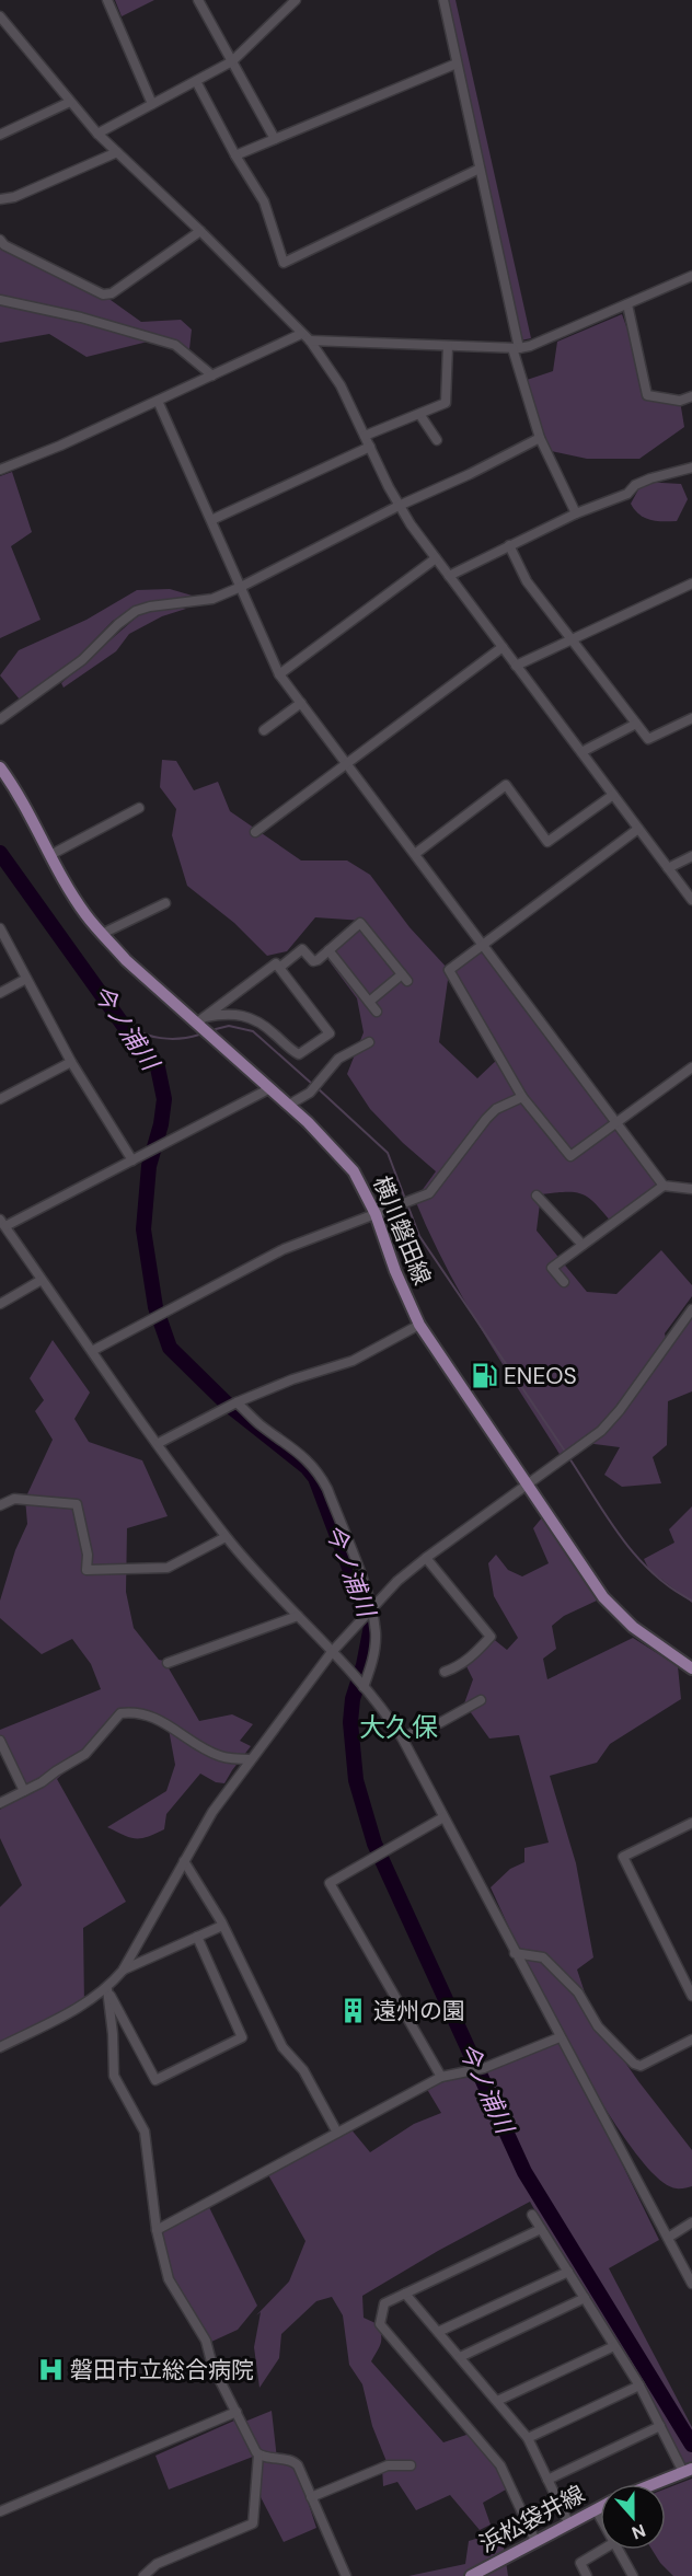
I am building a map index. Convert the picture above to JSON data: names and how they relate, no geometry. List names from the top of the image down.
{
  "streets": {
    "main road": ["横川磐田線", "浜松袋井線"]
  },
  "districts": ["大久保"],
  "water": ["今ノ浦川"],
  "places": {
    "fuel station": ["ENEOS"],
    "building": ["遠州の園"],
    "hospital": ["磐田市立総合病院"]
  },
  "north": "bottom"
}
